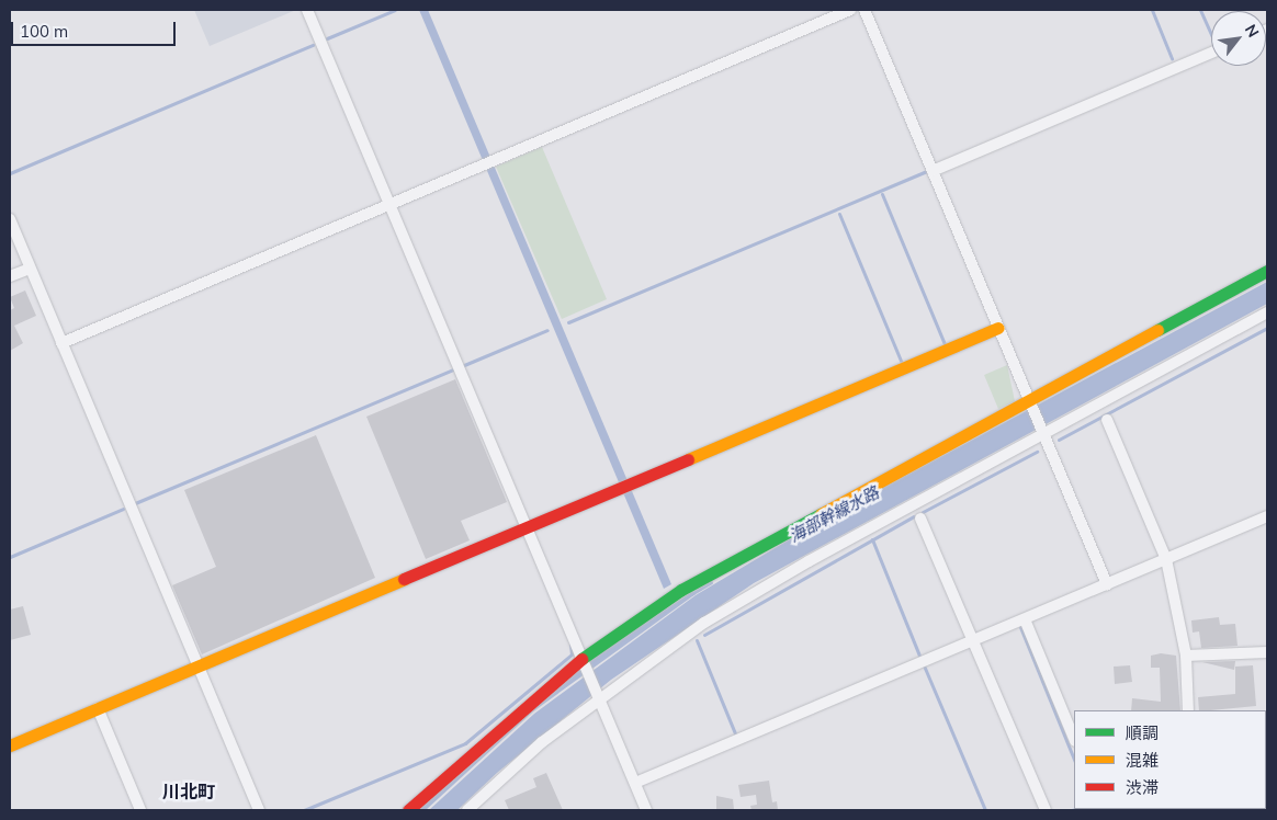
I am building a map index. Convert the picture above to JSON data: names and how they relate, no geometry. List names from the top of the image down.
{
  "districts": ["川北町"],
  "water": ["海部幹線水路"],
  "legend": ["順調", "混雑", "渋滞"],
  "scale_bar": "100 m",
  "north": "top right"
}
